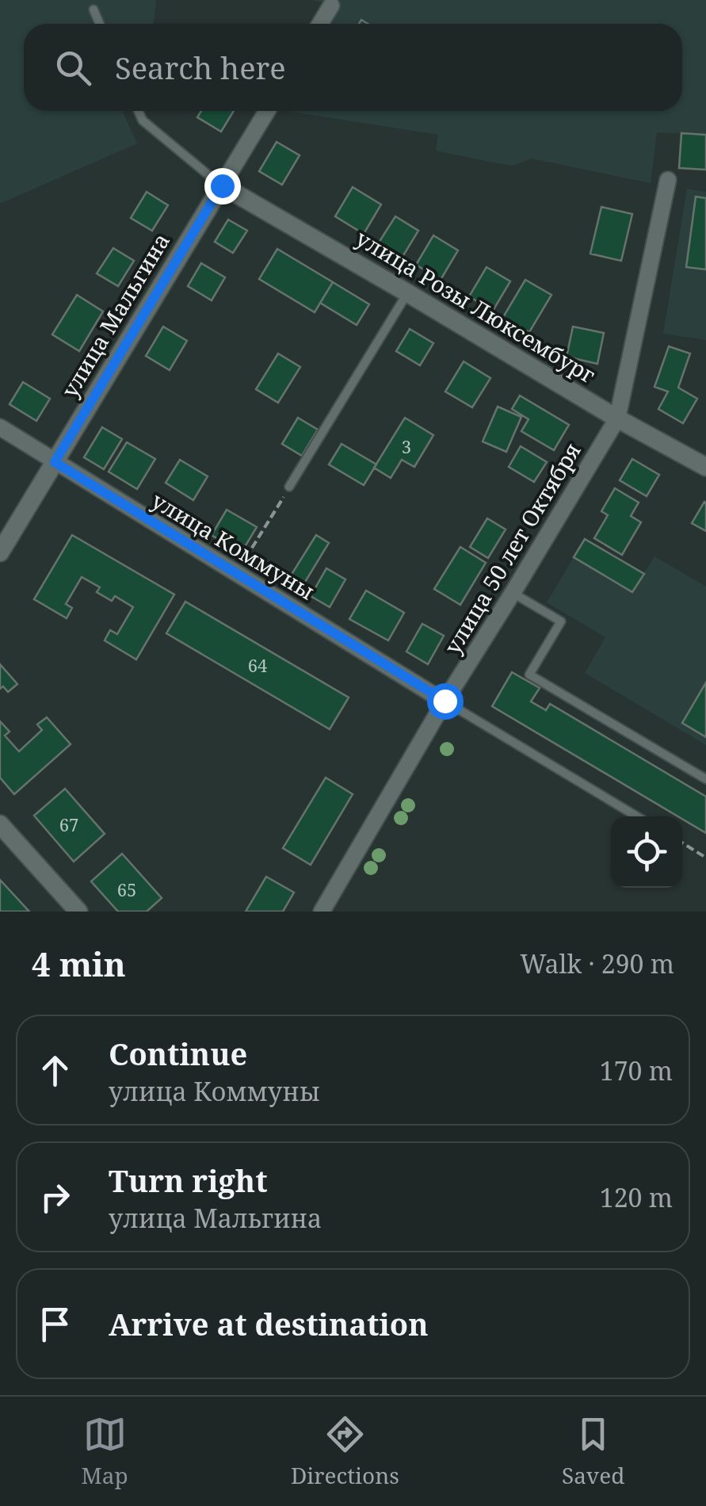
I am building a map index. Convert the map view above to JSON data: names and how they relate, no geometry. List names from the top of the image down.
{
  "streets": {
    "street": [
      "улица Розы Люксембург",
      "улица Мальгина",
      "улица Коммуны",
      "улица 50 лет Октября"
    ]
  },
  "crossings": [
    ["улица Розы Люксембург", "улица Мальгина"],
    ["улица Розы Люксембург", "улица 50 лет Октября"],
    ["улица Мальгина", "улица Коммуны"],
    ["улица Коммуны", "улица 50 лет Октября"]
  ],
  "house_numbers": [
    "3",
    "64",
    "67",
    "65"
  ],
  "page": {
    "search": "Search here",
    "heading": ["4 min", "Walk · 290 m"],
    "list": [
      ["Continue", "улица Коммуны", "170 m"],
      ["Turn right", "улица Мальгина", "120 m"],
      "Arrive at destination"
    ],
    "nav": ["Map", "Directions", "Saved"]
  }
}
